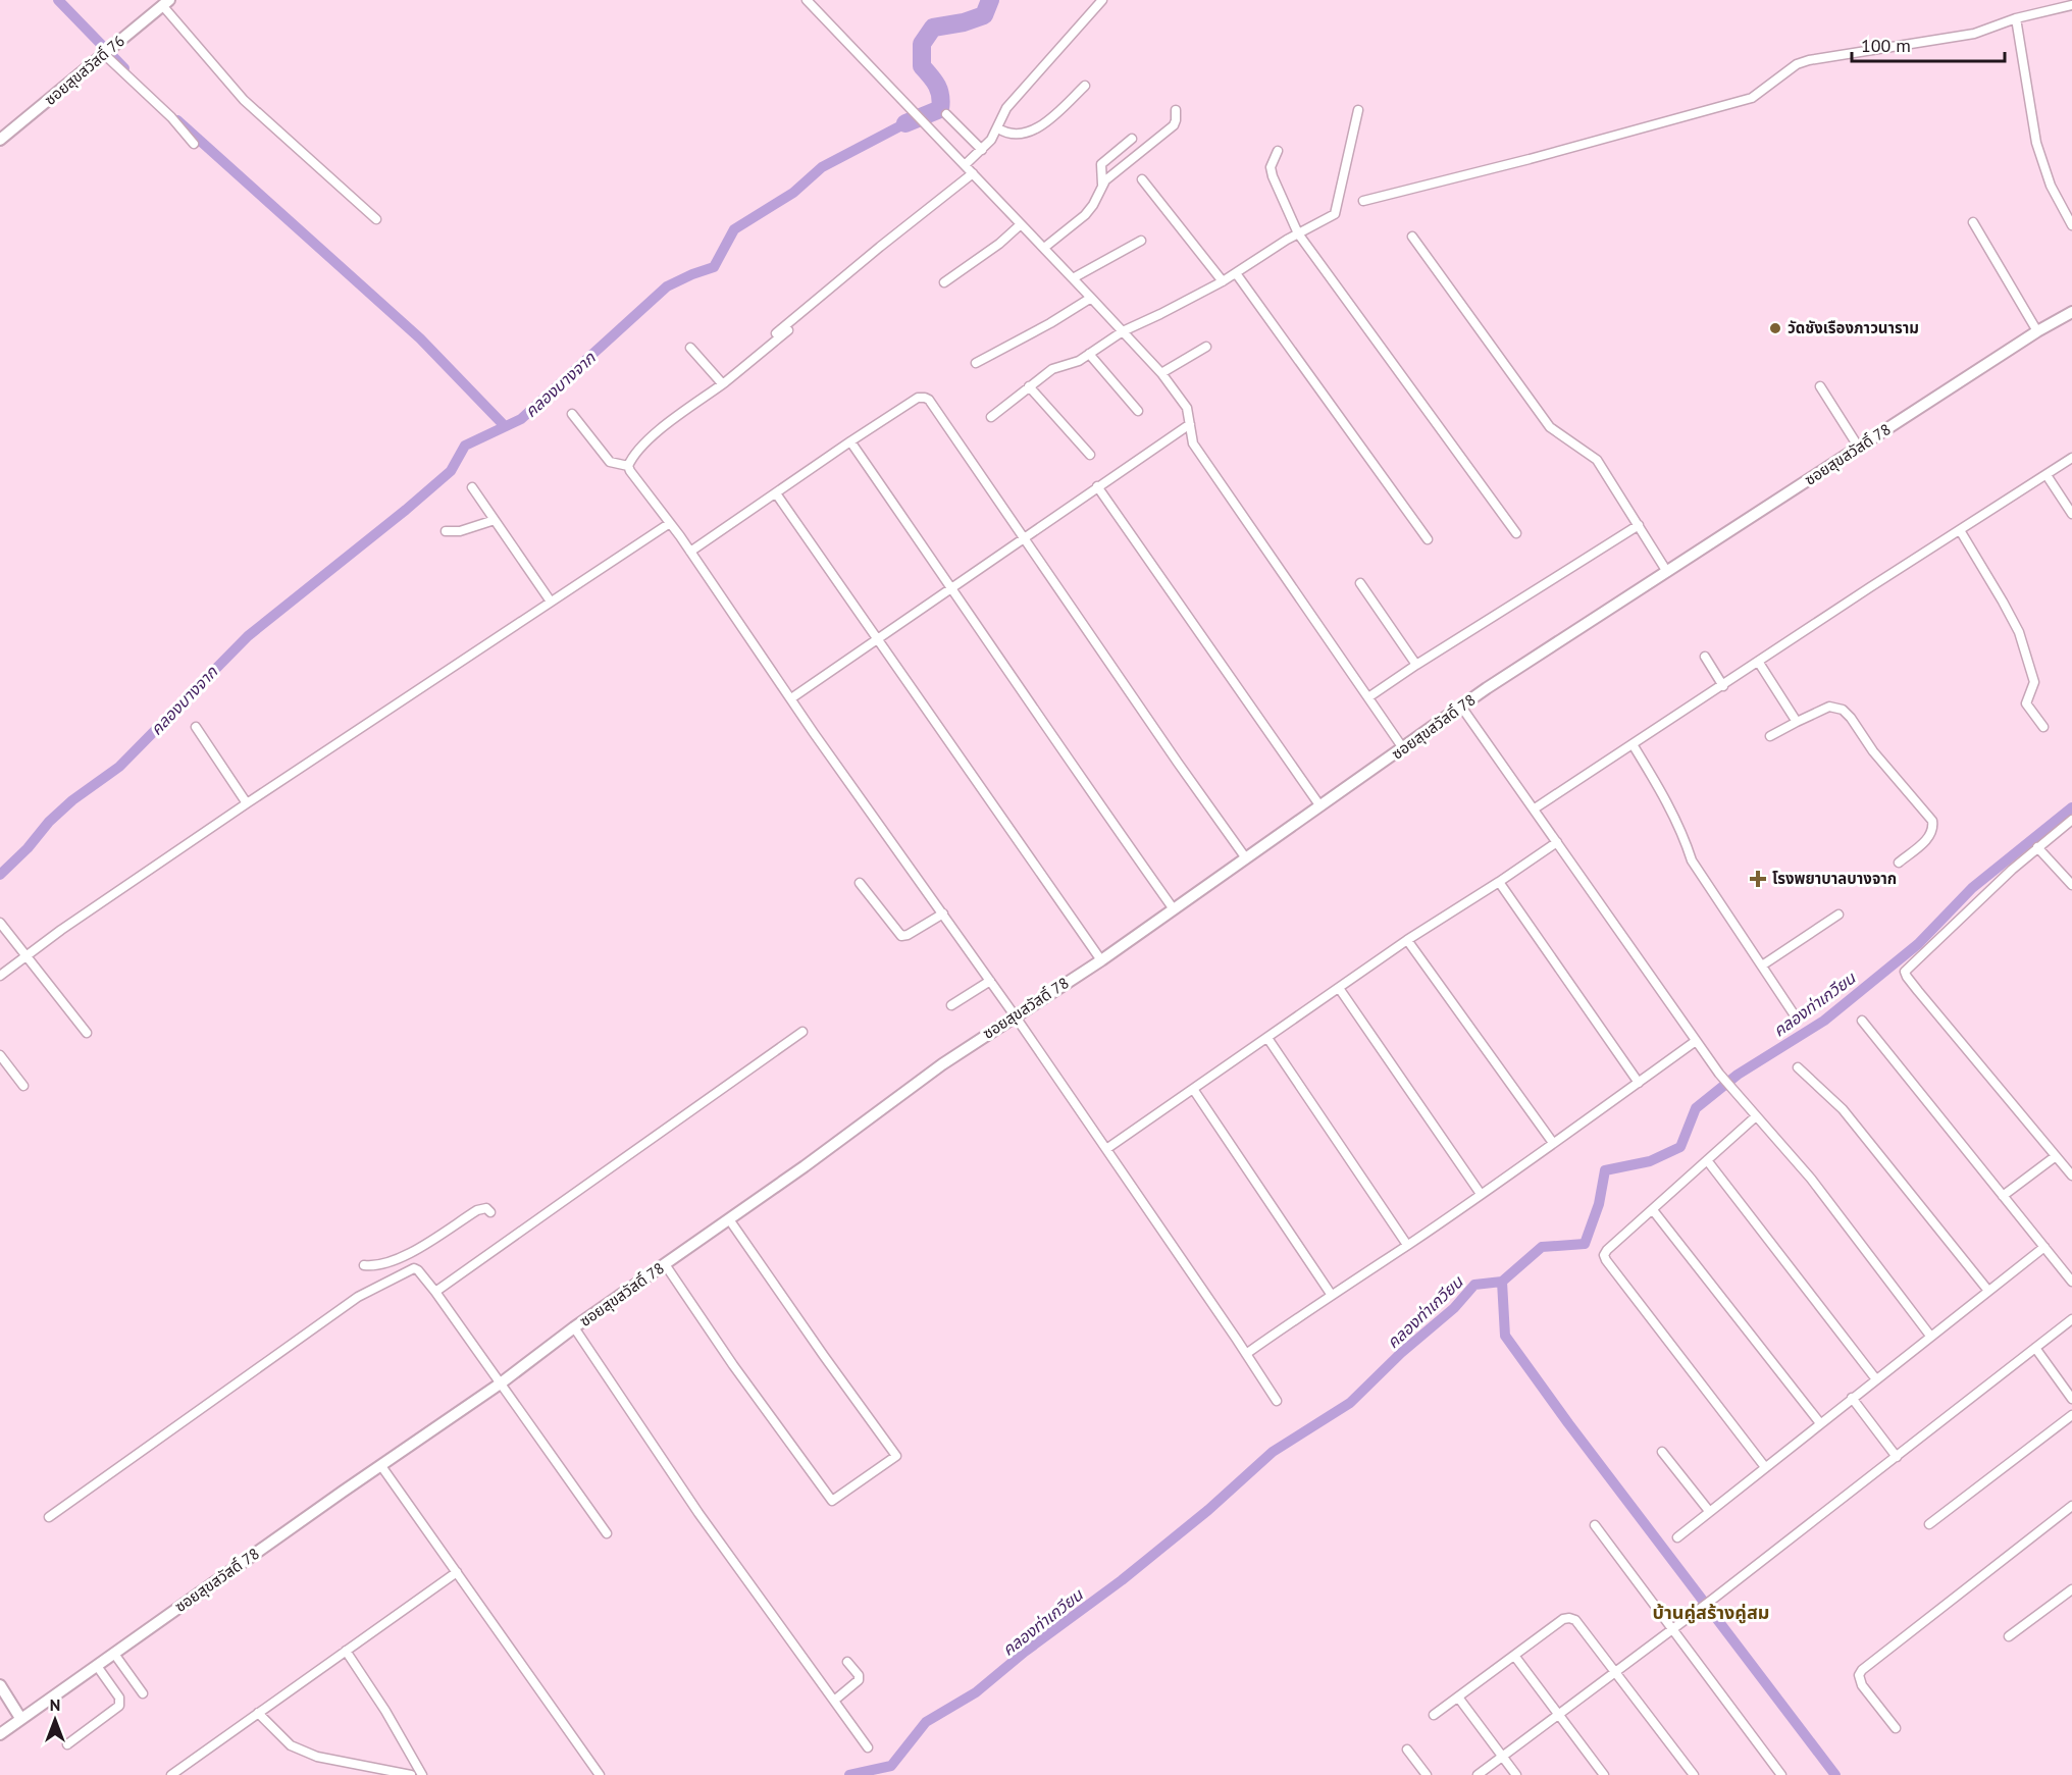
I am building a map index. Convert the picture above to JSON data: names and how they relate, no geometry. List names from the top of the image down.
{
  "streets": {
    "street": ["ซอยสุขสวัสดิ์ 76", "ซอยสุขสวัสดิ์ 78"]
  },
  "districts": ["บ้านคู่สร้างคู่สม"],
  "water": ["คลองบางจาก", "คลองท่าเกวียน"],
  "places": {
    "other": ["วัดชังเรืองภาวนาราม"],
    "health": ["โรงพยาบาลบางจาก"]
  },
  "scale_bar": "100 m",
  "north": "top"
}
